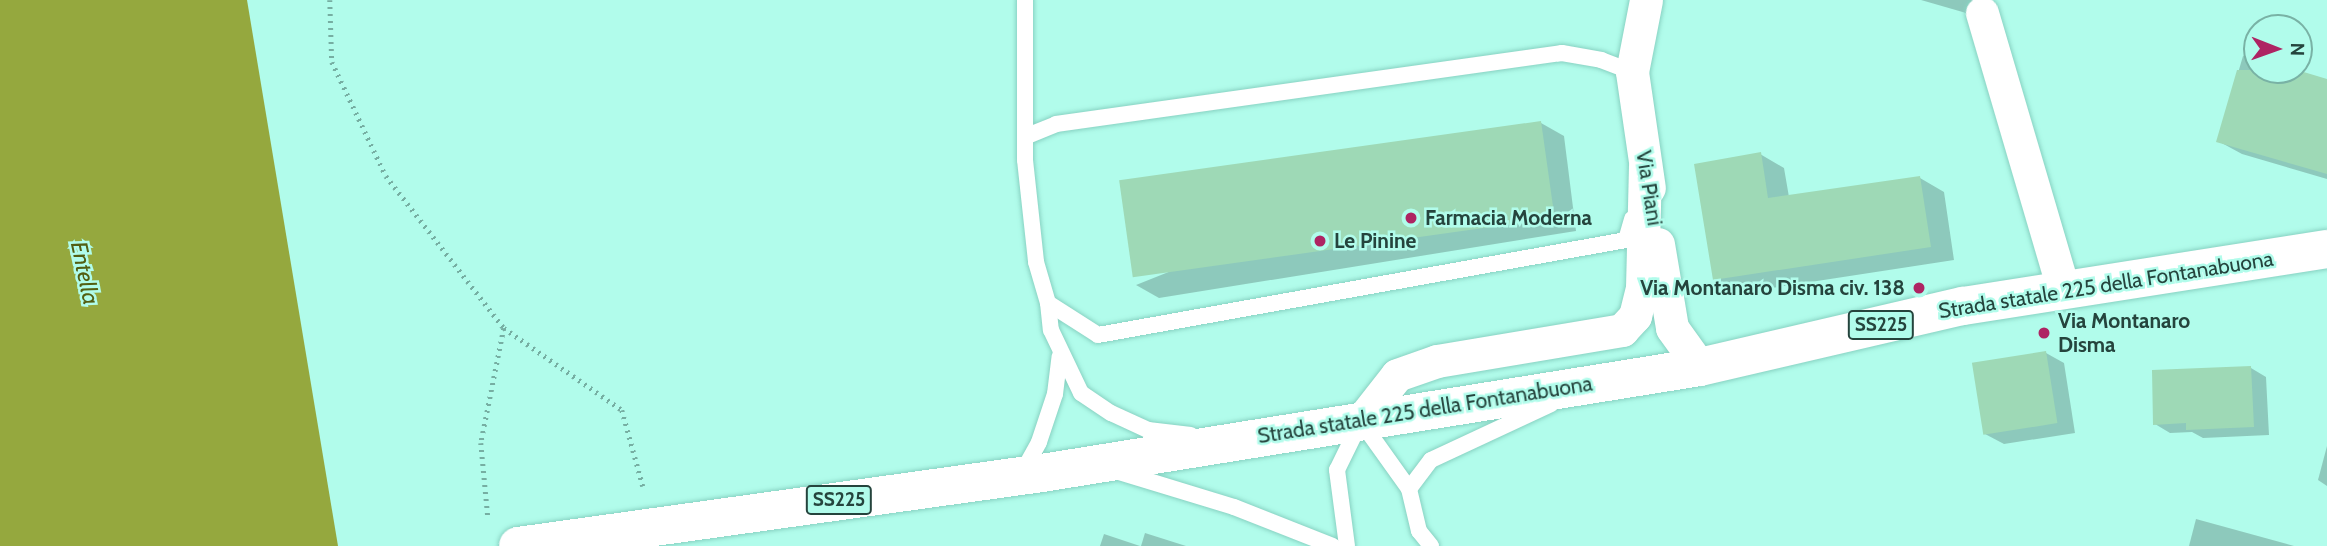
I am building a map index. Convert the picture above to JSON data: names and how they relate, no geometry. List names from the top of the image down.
{
  "streets": {
    "main road": ["Strada statale 225 della Fontanabuona", "SS225"],
    "street": ["Via Piani"]
  },
  "crossings": [
    ["Via Piani", "Strada statale 225 della Fontanabuona"]
  ],
  "water": ["Entella"],
  "places": [
    "Farmacia Moderna",
    "Le Pinine",
    "Via Montanaro Disma civ. 138",
    "Via Montanaro Disma"
  ],
  "north": "right"
}
